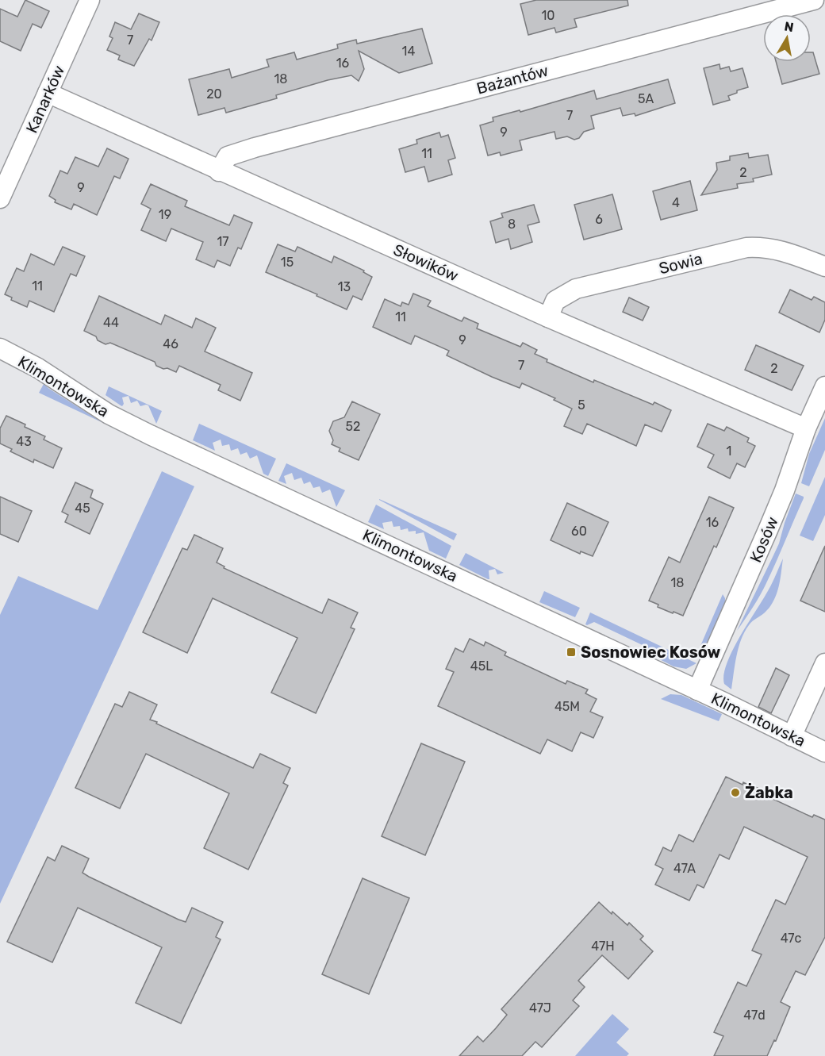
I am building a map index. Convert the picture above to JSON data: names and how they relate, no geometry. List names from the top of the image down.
{
  "streets": {
    "street": [
      "Bażantów",
      "Kanarków",
      "Słowików",
      "Sowia",
      "Klimontowska",
      "Kosów"
    ]
  },
  "crossings": [
    ["Bażantów", "Słowików"],
    ["Kanarków", "Słowików"],
    ["Słowików", "Sowia"],
    ["Słowików", "Kosów"],
    ["Klimontowska", "Kosów"]
  ],
  "places": {
    "transit": ["Sosnowiec Kosów"],
    "other": ["Żabka"]
  },
  "house_numbers": [
    "10",
    "7",
    "14",
    "16",
    "18",
    "20",
    "5A",
    "7",
    "9",
    "11",
    "2",
    "9",
    "4",
    "19",
    "6",
    "8",
    "17",
    "15",
    "11",
    "13",
    "11",
    "44",
    "9",
    "46",
    "7",
    "2",
    "5",
    "52",
    "43",
    "1",
    "45",
    "16",
    "60",
    "18",
    "45L",
    "45M",
    "47A",
    "47c",
    "47H",
    "47J",
    "47d"
  ],
  "north": "top"
}
